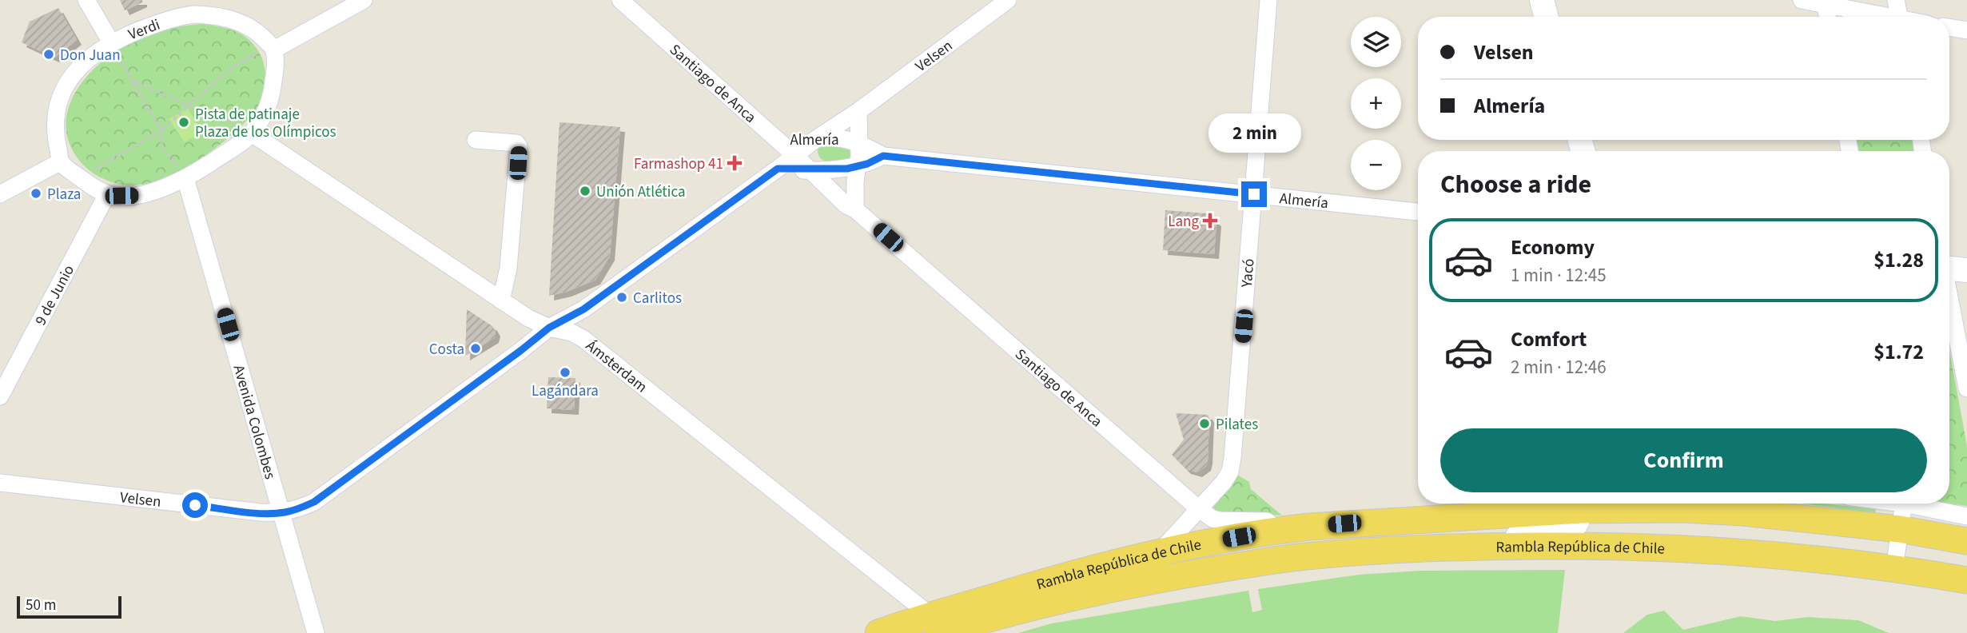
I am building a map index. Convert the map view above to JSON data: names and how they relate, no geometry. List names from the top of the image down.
{
  "streets": {
    "main road": ["Rambla República de Chile"],
    "street": [
      "Verdi",
      "Velsen",
      "Santiago de Anca",
      "Almería",
      "Yacó",
      "9 de Junio",
      "Ámsterdam",
      "Avenida Colombes"
    ]
  },
  "crossings": [
    ["Velsen", "Santiago de Anca"],
    ["Velsen", "Almería"],
    ["Velsen", "Ámsterdam"],
    ["Velsen", "Avenida Colombes"],
    ["Santiago de Anca", "Almería"],
    ["Santiago de Anca", "Yacó"],
    ["Santiago de Anca", "Rambla República de Chile"],
    ["Almería", "Yacó"],
    ["Yacó", "Rambla República de Chile"],
    ["Ámsterdam", "Rambla República de Chile"]
  ],
  "places": {
    "other": [
      "Don Juan",
      "Pista de patinaje Plaza de los Olímpicos",
      "Unión Atlética",
      "Plaza",
      "Carlitos",
      "Costa",
      "Lagándara",
      "Pilates"
    ],
    "health": ["Farmashop 41", "Lang"]
  },
  "scale_bar": "50 m",
  "page": {
    "map_buttons": ["+", "−"],
    "banner": ["Velsen", "Almería"],
    "bubble": "2 min",
    "heading": "Choose a ride",
    "list": [
      {
        "name": "Economy",
        "note": "1 min · 12:45",
        "value": "$1.28"
      },
      {
        "name": "Comfort",
        "note": "2 min · 12:46",
        "value": "$1.72"
      }
    ],
    "buttons": "Confirm",
    "scale": "50 m"
  }
}
